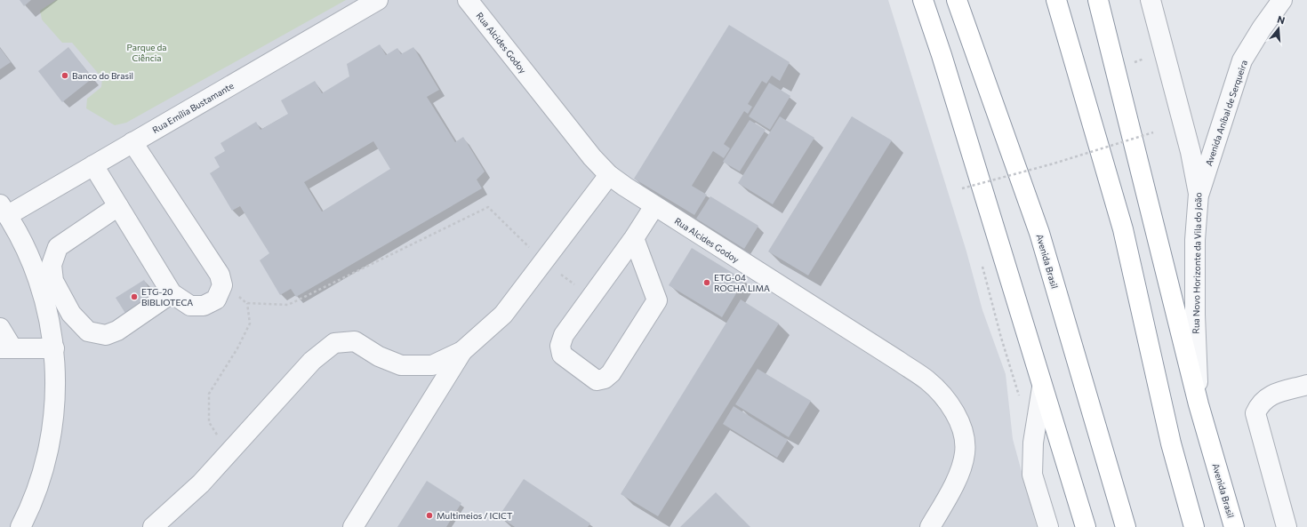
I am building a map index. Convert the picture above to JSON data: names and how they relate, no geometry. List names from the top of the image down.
{
  "streets": {
    "highway": ["Avenida Brasil"],
    "street": [
      "Rua Alcides Godoy",
      "Rua Emília Bustamante",
      "Avenida Aníbal de Serqueira",
      "Rua Novo Horizonte da Vila do João"
    ]
  },
  "crossings": [
    ["Avenida Aníbal de Serqueira", "Rua Novo Horizonte da Vila do João"],
    ["Avenida Brasil", "Rua Novo Horizonte da Vila do João"]
  ],
  "parks": ["Parque da Ciência"],
  "places": [
    "Banco do Brasil",
    "ETG-04 ROCHA LIMA",
    "ETG-20 BIBLIOTECA",
    "Multimeios / ICICT"
  ],
  "north": "top"
}
